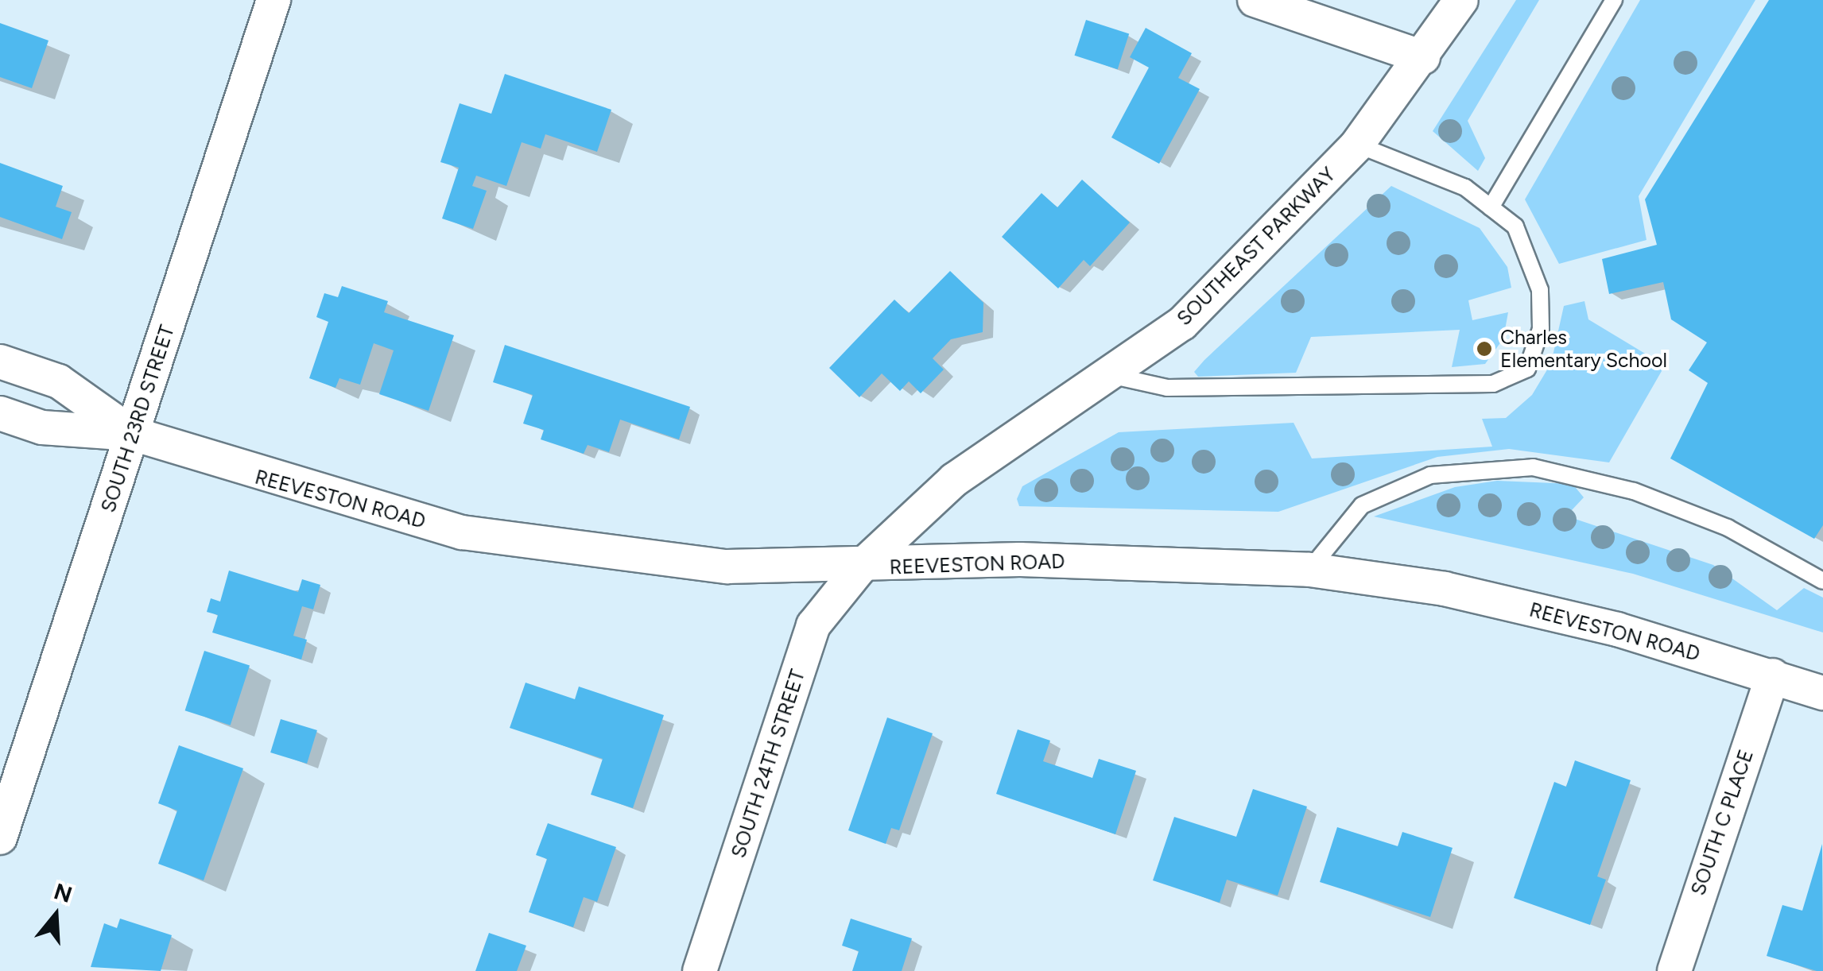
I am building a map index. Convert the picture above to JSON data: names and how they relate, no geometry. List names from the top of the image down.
{
  "streets": {
    "street": [
      "SOUTHEAST PARKWAY",
      "SOUTH 23RD STREET",
      "REEVESTON ROAD",
      "SOUTH 24TH STREET",
      "SOUTH C PLACE"
    ]
  },
  "crossings": [
    ["SOUTHEAST PARKWAY", "REEVESTON ROAD"],
    ["SOUTHEAST PARKWAY", "SOUTH 24TH STREET"],
    ["SOUTH 23RD STREET", "REEVESTON ROAD"],
    ["REEVESTON ROAD", "SOUTH 24TH STREET"],
    ["REEVESTON ROAD", "SOUTH C PLACE"]
  ],
  "places": ["Charles Elementary School"],
  "north": "top"
}
